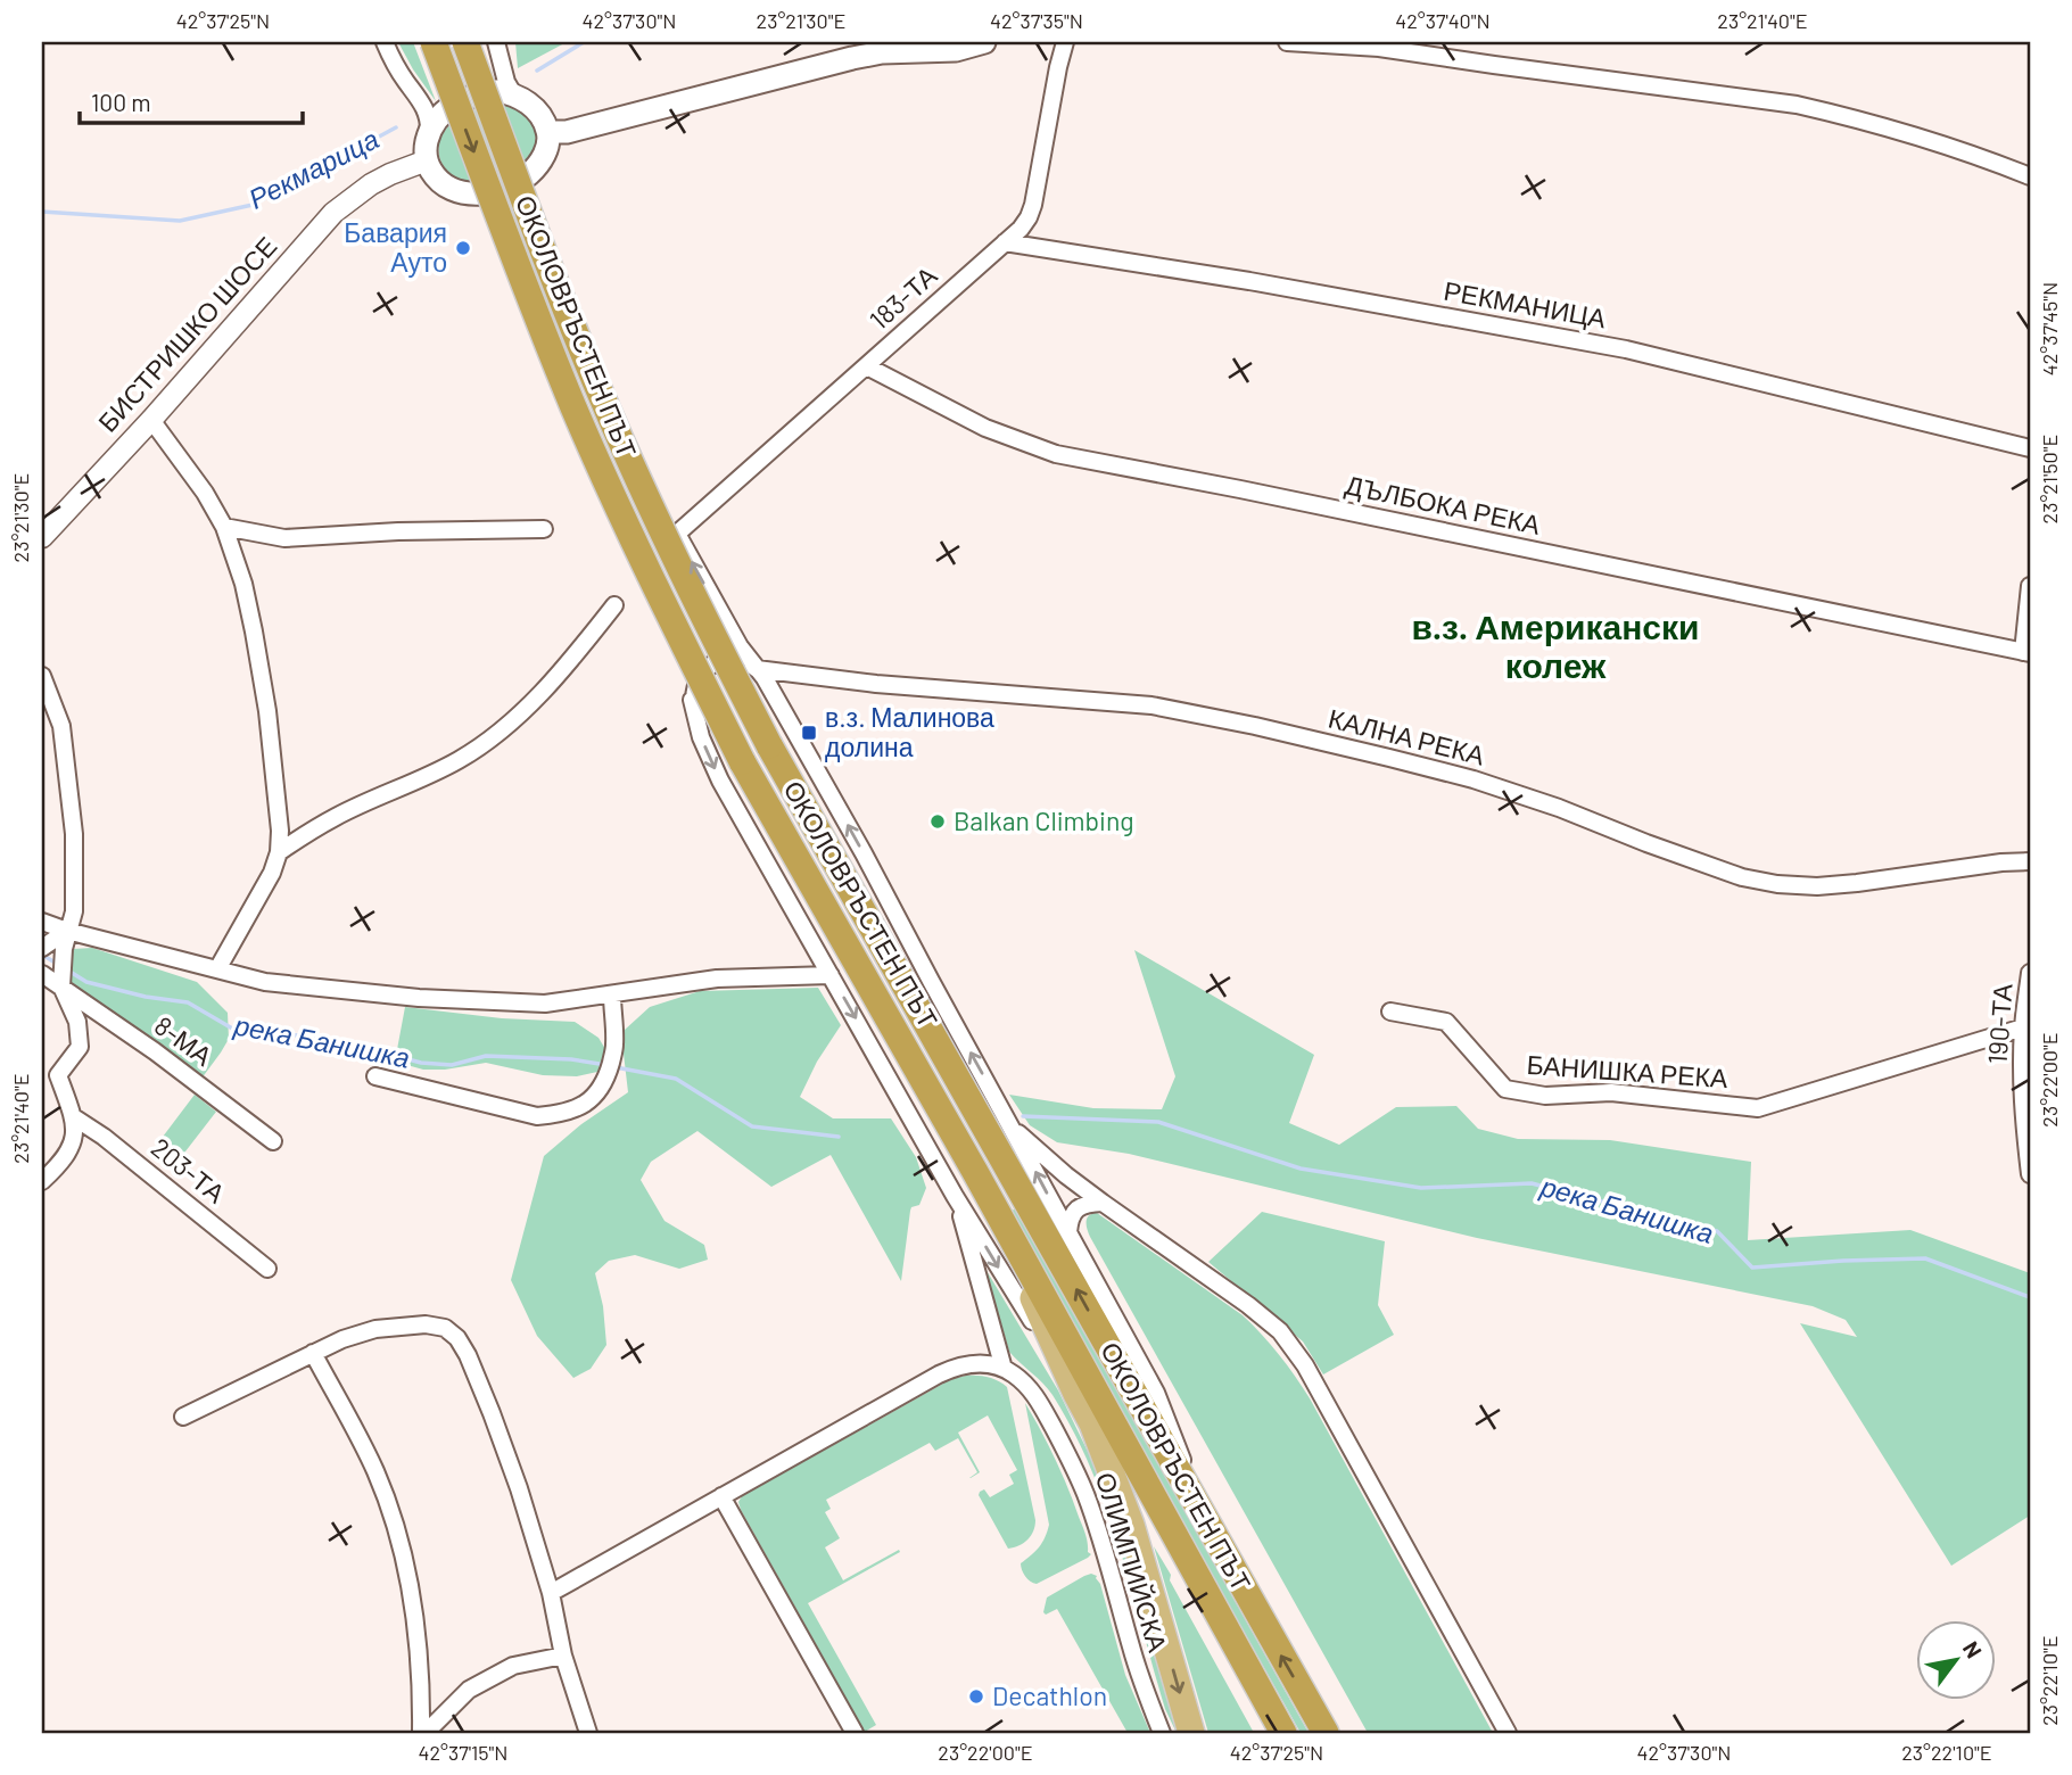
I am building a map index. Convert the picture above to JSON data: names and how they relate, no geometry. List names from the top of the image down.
{
  "streets": {
    "highway": ["ОКОЛОВРЪСТЕН ПЪТ"],
    "street": [
      "183-ТА",
      "РЕКМАНИЦА",
      "БИСТРИШКО ШОСЕ",
      "ДЪЛБОКА РЕКА",
      "КАЛНА РЕКА",
      "190-ТА",
      "8-МА",
      "БАНИШКА РЕКА",
      "203-ТА",
      "ОЛИМПИЙСКА"
    ]
  },
  "crossings": [
    ["183-ТА", "РЕКМАНИЦА"],
    ["183-ТА", "ДЪЛБОКА РЕКА"],
    ["190-ТА", "БАНИШКА РЕКА"]
  ],
  "districts": ["в.з. Американски колеж"],
  "water": ["Рекмарица", "река Банишка"],
  "places": {
    "other": ["Бавария Ауто", "Balkan Climbing", "Decathlon"],
    "transit": ["в.з. Малинова долина"]
  },
  "scale_bar": "100 m",
  "north": "top right",
  "coordinates": [
    "42°37'25\"N",
    "42°37'30\"N",
    "23°21'30\"E",
    "42°37'35\"N",
    "42°37'40\"N",
    "23°21'40\"E",
    "42°37'45\"N",
    "23°21'50\"E",
    "23°22'00\"E",
    "23°22'10\"E",
    "42°37'15\"N"
  ]
}
